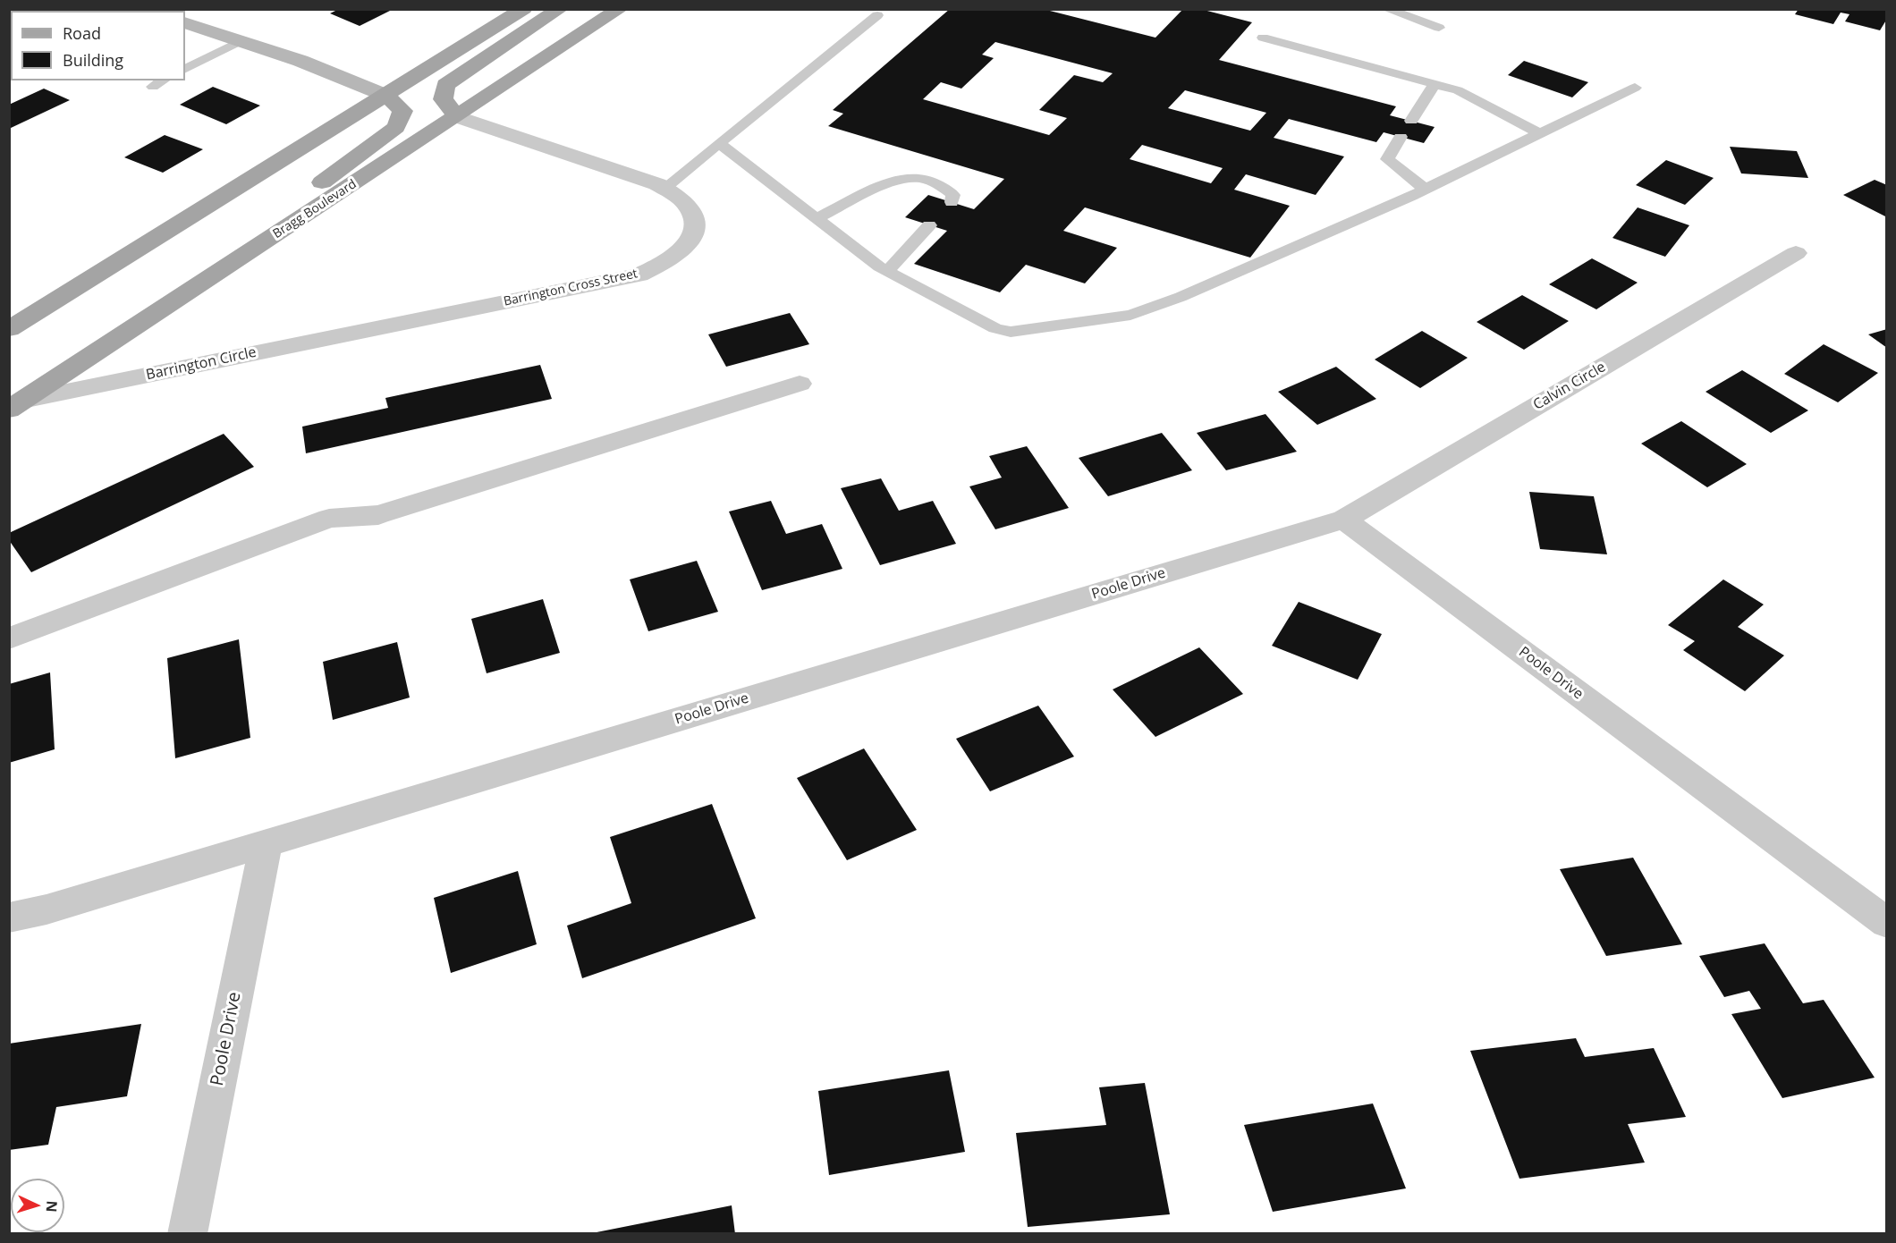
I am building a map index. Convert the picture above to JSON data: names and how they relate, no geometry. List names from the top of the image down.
{
  "streets": {
    "main road": ["Bragg Boulevard"],
    "street": [
      "Barrington Cross Street",
      "Barrington Circle",
      "Calvin Circle",
      "Poole Drive"
    ]
  },
  "crossings": [
    ["Bragg Boulevard", "Barrington Cross Street"],
    ["Bragg Boulevard", "Barrington Circle"],
    ["Barrington Cross Street", "Barrington Circle"],
    ["Calvin Circle", "Poole Drive"]
  ],
  "legend": ["Road", "Building"],
  "north": "right"
}
